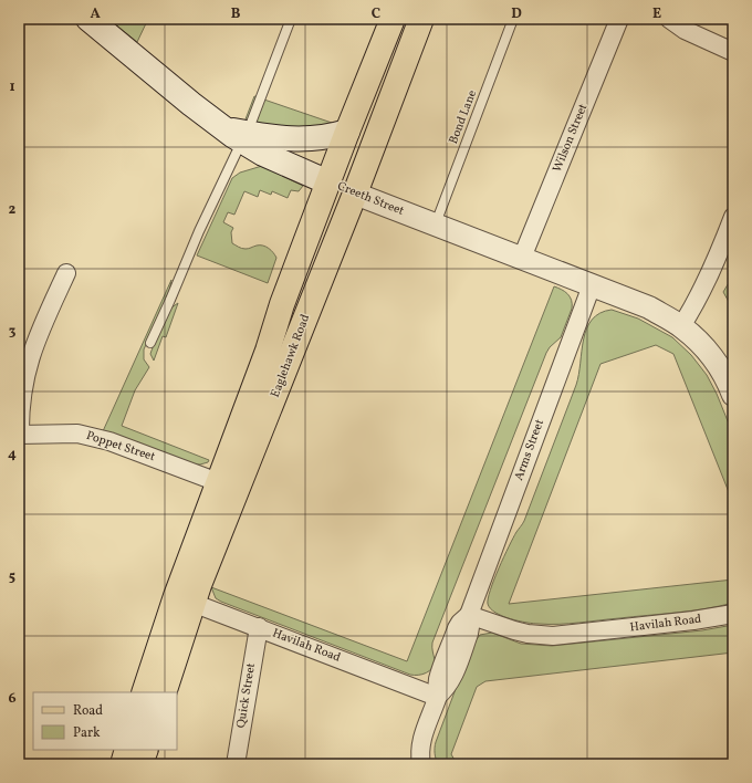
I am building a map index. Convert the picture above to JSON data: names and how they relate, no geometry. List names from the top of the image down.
{
  "streets": {
    "main road": ["Creeth Street", "Eaglehawk Road"],
    "street": [
      "Wilson Street",
      "Poppet Street",
      "Arms Street",
      "Havilah Road",
      "Quick Street"
    ],
    "lane": ["Bond Lane"]
  },
  "crossings": [
    ["Bond Lane", "Creeth Street"],
    ["Wilson Street", "Creeth Street"],
    ["Creeth Street", "Eaglehawk Road"],
    ["Creeth Street", "Arms Street"],
    ["Eaglehawk Road", "Poppet Street"],
    ["Eaglehawk Road", "Havilah Road"],
    ["Arms Street", "Havilah Road"],
    ["Havilah Road", "Quick Street"]
  ],
  "legend": ["Road", "Park"],
  "grid": {
    "columns": [
      "A",
      "B",
      "C",
      "D",
      "E"
    ],
    "rows": [
      "1",
      "2",
      "3",
      "4",
      "5",
      "6"
    ]
  }
}
